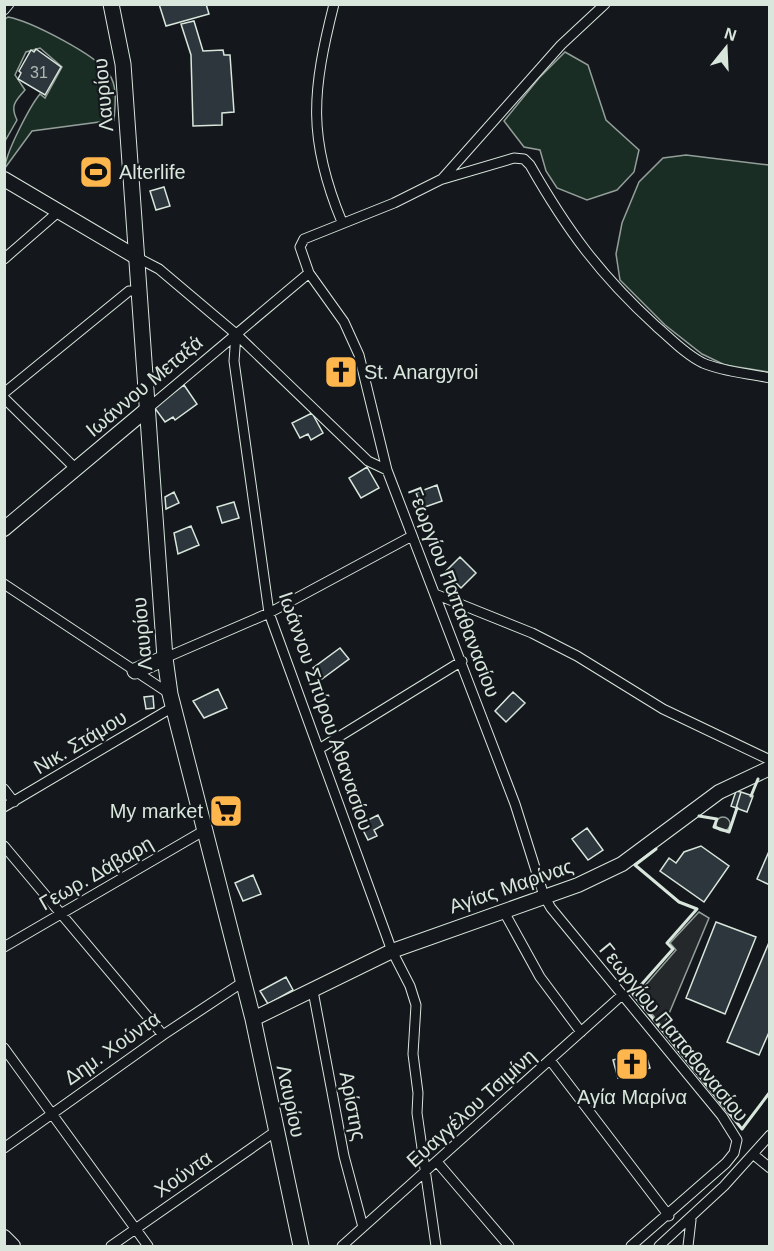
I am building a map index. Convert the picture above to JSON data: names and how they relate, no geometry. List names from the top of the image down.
{
  "streets": {
    "main road": ["Λαυρίου"],
    "street": [
      "Ιωάννου Μεταξά",
      "Γεωργίου Παπαθανασίου",
      "Ιωάννου Σπύρου Αθανασίου",
      "Νικ. Στάμου",
      "Γεωρ. Δάβαρη",
      "Αγίας Μαρίνας",
      "Δημ. Χούντα",
      "Αρίστης",
      "Ευαγγέλου Τσιμίνη",
      "Χούντα"
    ]
  },
  "crossings": [
    ["Λαυρίου", "Ιωάννου Μεταξά"],
    ["Λαυρίου", "Νικ. Στάμου"],
    ["Λαυρίου", "Γεωρ. Δάβαρη"],
    ["Λαυρίου", "Αγίας Μαρίνας"],
    ["Λαυρίου", "Δημ. Χούντα"],
    ["Λαυρίου", "Χούντα"],
    ["Ιωάννου Μεταξά", "Γεωργίου Παπαθανασίου"],
    ["Ιωάννου Μεταξά", "Ιωάννου Σπύρου Αθανασίου"],
    ["Γεωργίου Παπαθανασίου", "Αγίας Μαρίνας"],
    ["Γεωργίου Παπαθανασίου", "Ευαγγέλου Τσιμίνη"],
    ["Ιωάννου Σπύρου Αθανασίου", "Αγίας Μαρίνας"],
    ["Ιωάννου Σπύρου Αθανασίου", "Ευαγγέλου Τσιμίνη"],
    ["Αγίας Μαρίνας", "Αρίστης"],
    ["Αρίστης", "Ευαγγέλου Τσιμίνη"]
  ],
  "places": {
    "sports": ["Alterlife"],
    "church": ["St. Anargyroi", "Αγία Μαρίνα"],
    "supermarket": ["My market"]
  },
  "house_numbers": ["31"],
  "north": "top"
}
